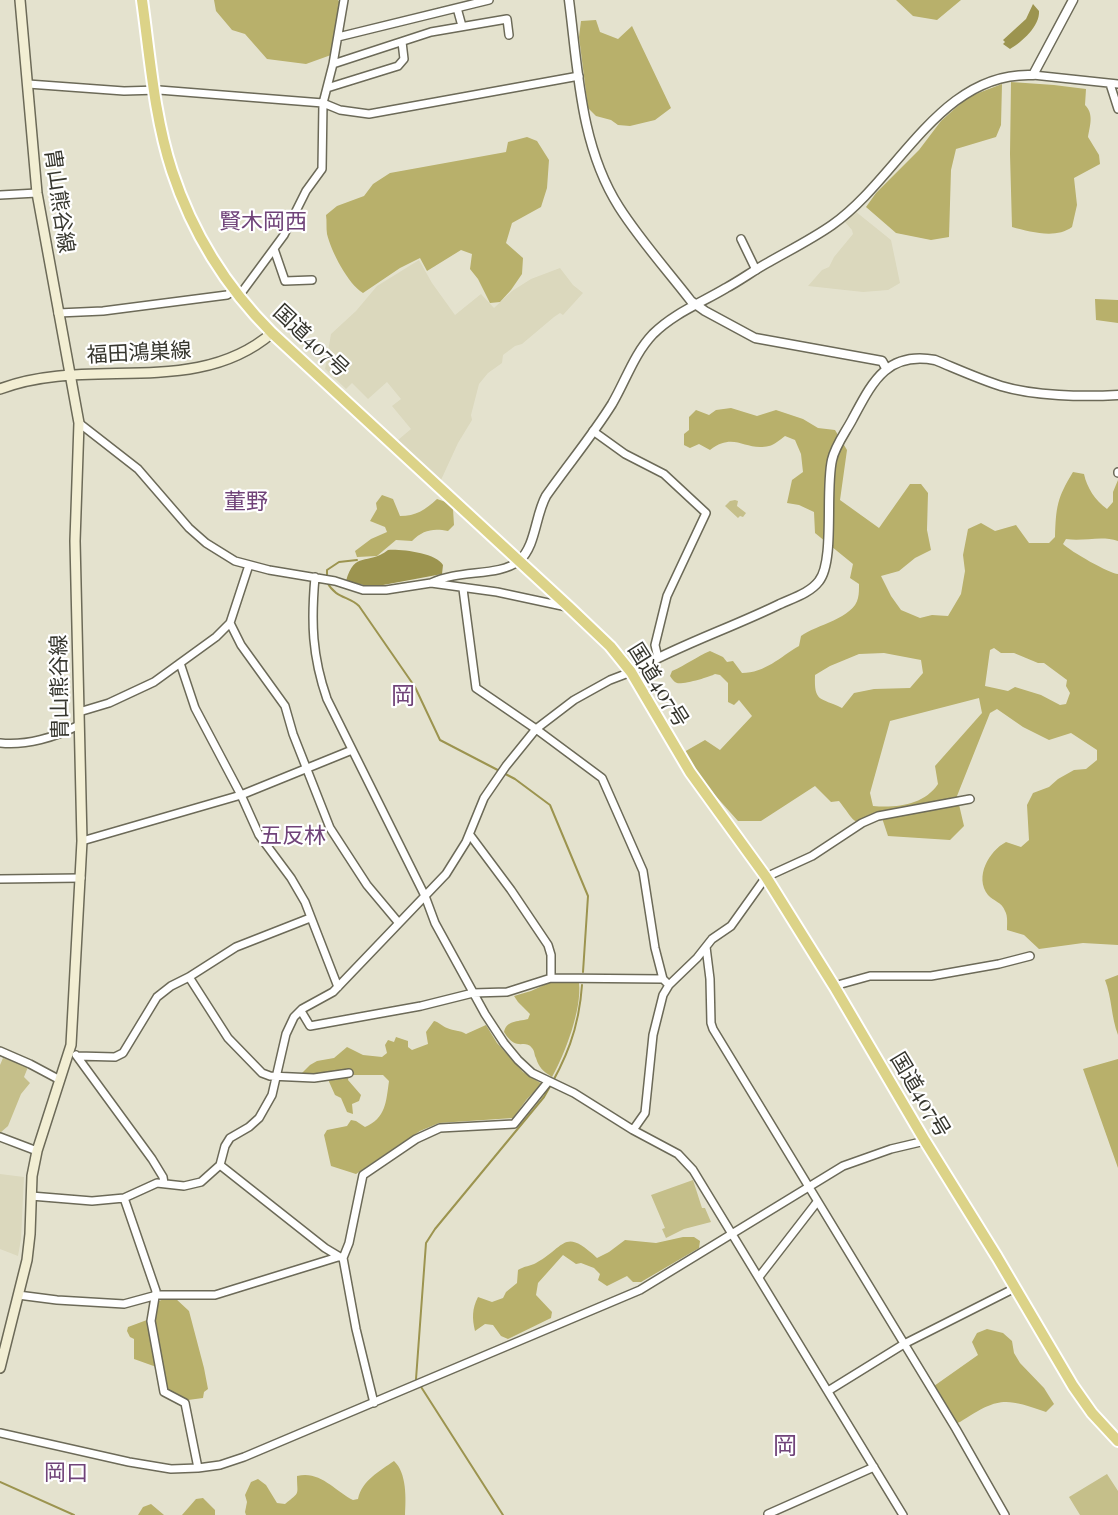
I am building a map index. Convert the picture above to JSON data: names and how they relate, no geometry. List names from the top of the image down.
{
  "streets": {
    "highway": ["国道407号"],
    "main road": ["胄山熊谷線", "福田鴻巣線"]
  },
  "crossings": [
    ["胄山熊谷線", "福田鴻巣線"],
    ["国道407号", "福田鴻巣線"]
  ],
  "districts": [
    "賢木岡西",
    "董野",
    "岡",
    "五反林",
    "岡",
    "岡口"
  ]
}
